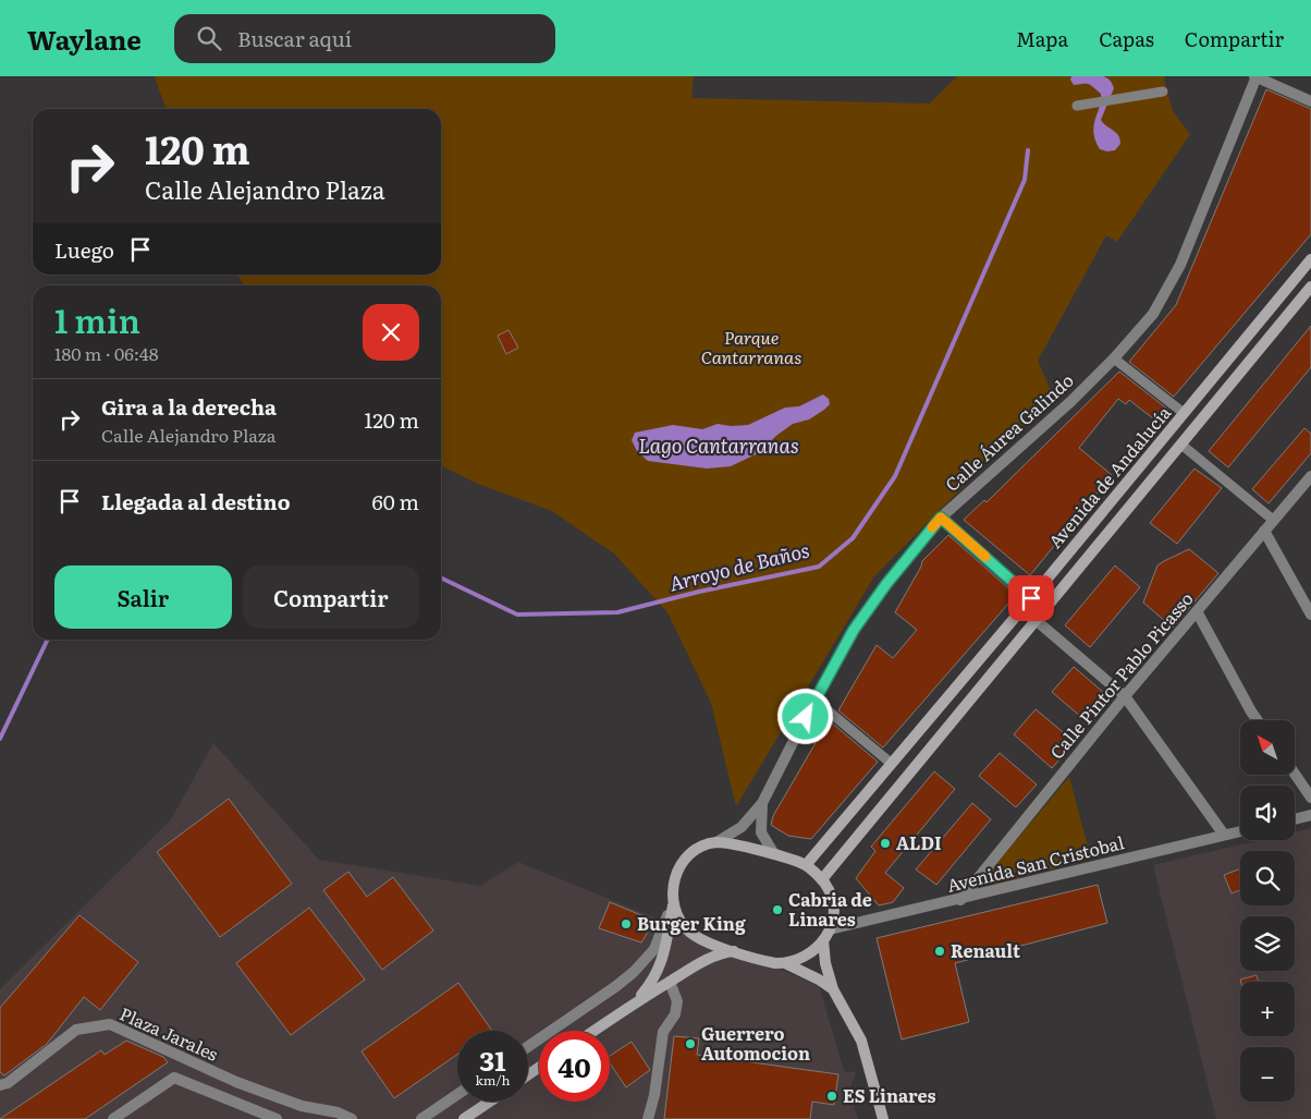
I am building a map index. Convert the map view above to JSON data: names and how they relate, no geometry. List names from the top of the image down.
{
  "streets": {
    "main road": ["Avenida de Andalucía"],
    "street": [
      "Calle Áurea Galindo",
      "Calle Pintor Pablo Picasso",
      "Avenida San Cristobal",
      "Plaza Jarales"
    ]
  },
  "crossings": [
    ["Avenida de Andalucía", "Avenida San Cristobal"],
    ["Calle Pintor Pablo Picasso", "Avenida San Cristobal"]
  ],
  "water": ["Lago Cantarranas", "Arroyo de Baños"],
  "parks": ["Parque Cantarranas"],
  "places": [
    "ALDI",
    "Cabria de Linares",
    "Burger King",
    "Renault",
    "Guerrero Automocion",
    "ES Linares"
  ],
  "north": "top left",
  "page": {
    "header": "Waylane",
    "search": "Buscar aquí",
    "nav": ["Mapa", "Capas", "Compartir"],
    "turn": ["120 m", "Calle Alejandro Plaza"],
    "then": "Luego",
    "heading": ["1 min", "180 m · 06:48"],
    "list": [
      {
        "name": "Gira a la derecha",
        "note": "Calle Alejandro Plaza",
        "value": "120 m"
      },
      {
        "name": "Llegada al destino",
        "value": "60 m"
      }
    ],
    "buttons": ["Salir", "Compartir"],
    "map_buttons": ["+", "−"],
    "speed": "31 km/h",
    "limit": "40"
  }
}
